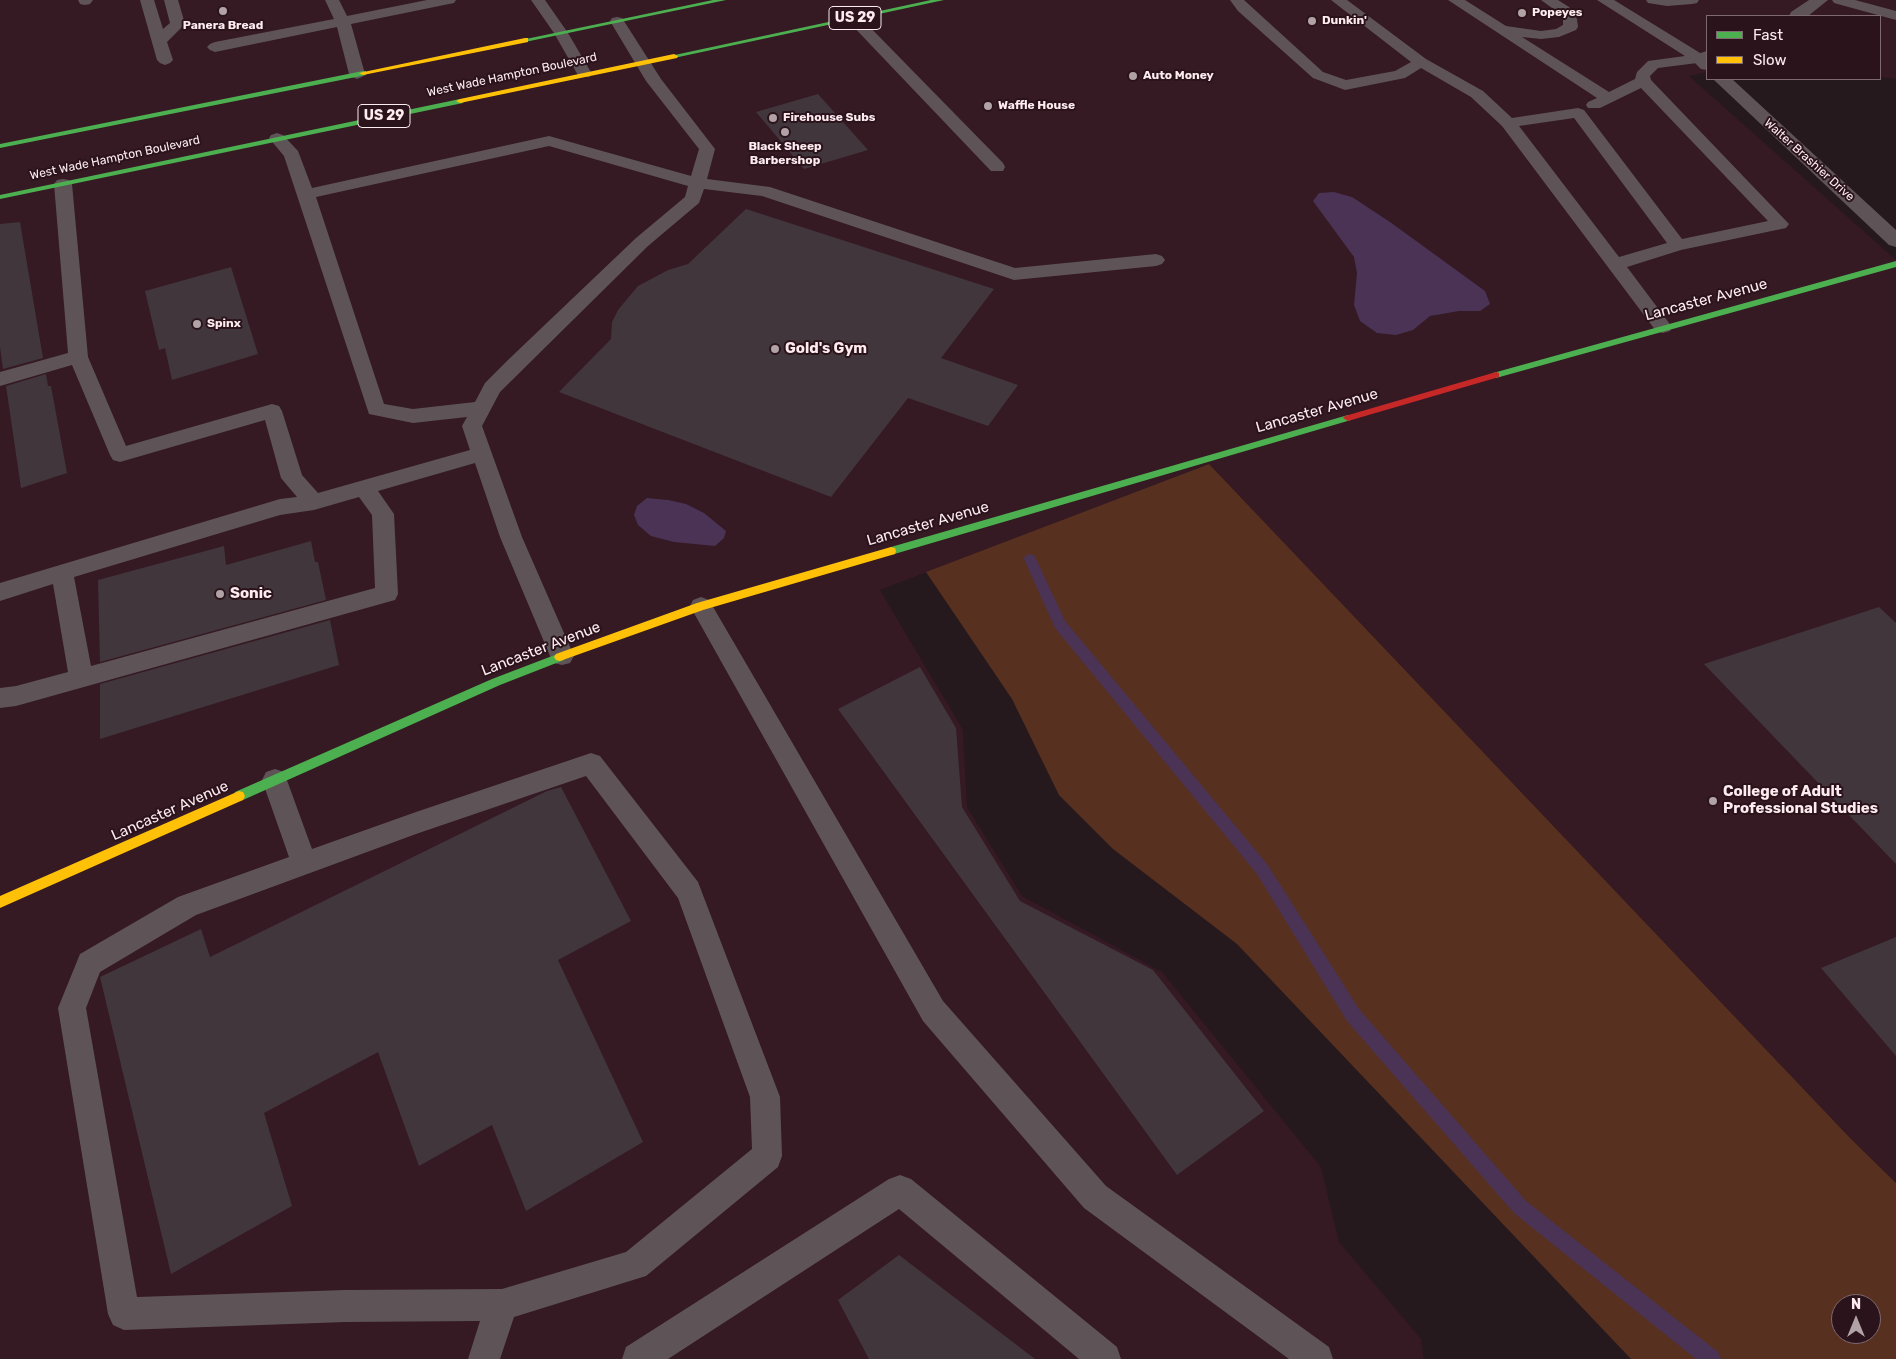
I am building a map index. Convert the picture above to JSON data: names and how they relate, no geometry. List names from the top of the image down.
{
  "streets": {
    "main road": ["US 29", "West Wade Hampton Boulevard", "Lancaster Avenue"],
    "street": ["Walter Brashier Drive"]
  },
  "places": [
    "Panera Bread",
    "Popeyes",
    "Dunkin'",
    "Auto Money",
    "Waffle House",
    "Firehouse Subs",
    "Black Sheep Barbershop",
    "Spinx",
    "Gold's Gym",
    "Sonic",
    "College of Adult Professional Studies"
  ],
  "legend": ["Fast", "Slow"],
  "north": "top"
}
